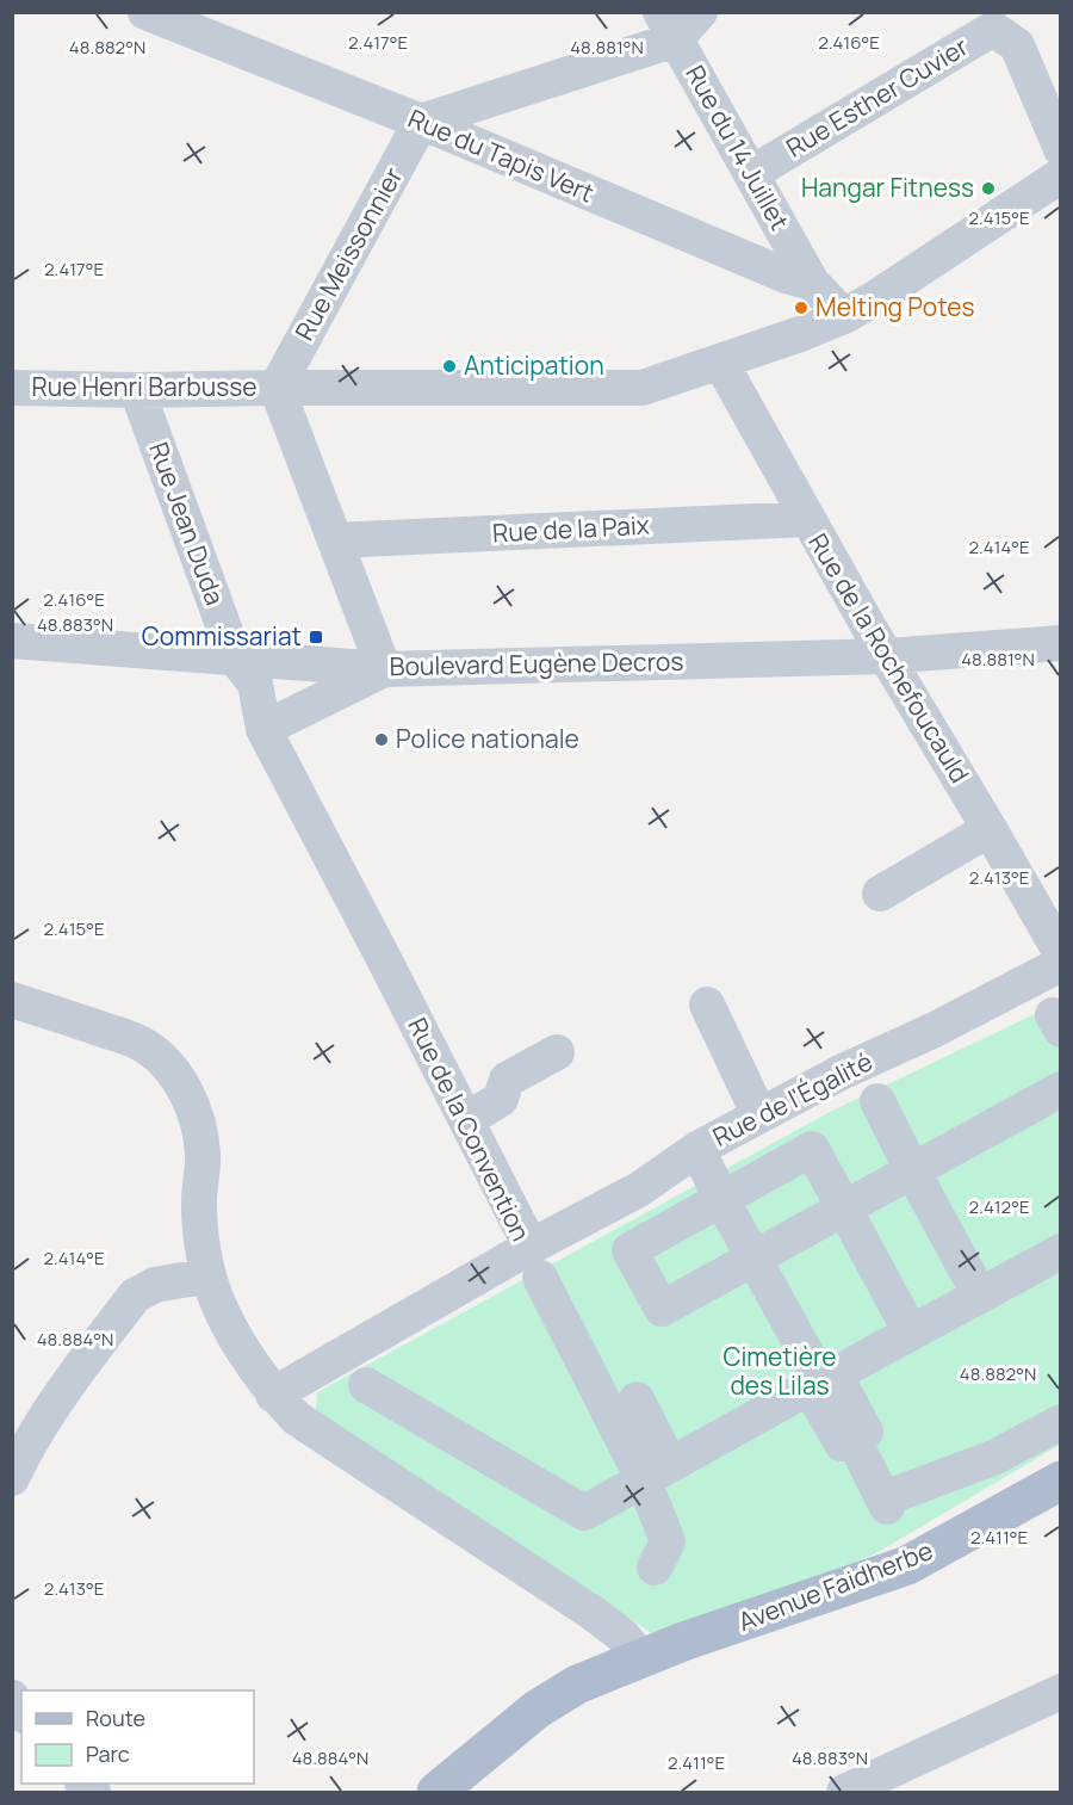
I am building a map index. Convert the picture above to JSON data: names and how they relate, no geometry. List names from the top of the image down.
{
  "streets": {
    "main road": ["Avenue Faidherbe"],
    "street": [
      "Rue Esther Cuvier",
      "Rue du 14 Juillet",
      "Rue du Tapis Vert",
      "Rue Meissonnier",
      "Rue Henri Barbusse",
      "Rue Jean Duda",
      "Rue de la Paix",
      "Rue de la Rochefoucauld",
      "Boulevard Eugène Decros",
      "Rue de l'Égalité",
      "Rue de la Convention"
    ]
  },
  "crossings": [
    ["Rue Esther Cuvier", "Rue du 14 Juillet"],
    ["Rue du 14 Juillet", "Rue du Tapis Vert"],
    ["Rue du Tapis Vert", "Rue Meissonnier"],
    ["Rue du Tapis Vert", "Rue Henri Barbusse"],
    ["Rue Meissonnier", "Rue Henri Barbusse"],
    ["Rue Henri Barbusse", "Rue Jean Duda"],
    ["Rue Henri Barbusse", "Rue de la Rochefoucauld"],
    ["Rue Jean Duda", "Boulevard Eugène Decros"],
    ["Rue Jean Duda", "Rue de la Convention"],
    ["Rue de la Paix", "Rue de la Rochefoucauld"],
    ["Rue de la Rochefoucauld", "Boulevard Eugène Decros"],
    ["Boulevard Eugène Decros", "Rue de la Convention"],
    ["Rue de l'Égalité", "Rue de la Convention"]
  ],
  "parks": ["Cimetière des Lilas"],
  "places": {
    "other": [
      "Hangar Fitness",
      "Melting Potes",
      "Anticipation",
      "Police nationale"
    ],
    "transit": ["Commissariat"]
  },
  "legend": ["Route", "Parc"],
  "coordinates": [
    "2.417°E",
    "2.416°E",
    "48.882°N",
    "48.881°N",
    "2.415°E",
    "2.414°E",
    "48.883°N",
    "2.413°E",
    "2.412°E",
    "48.884°N",
    "2.411°E"
  ]
}
